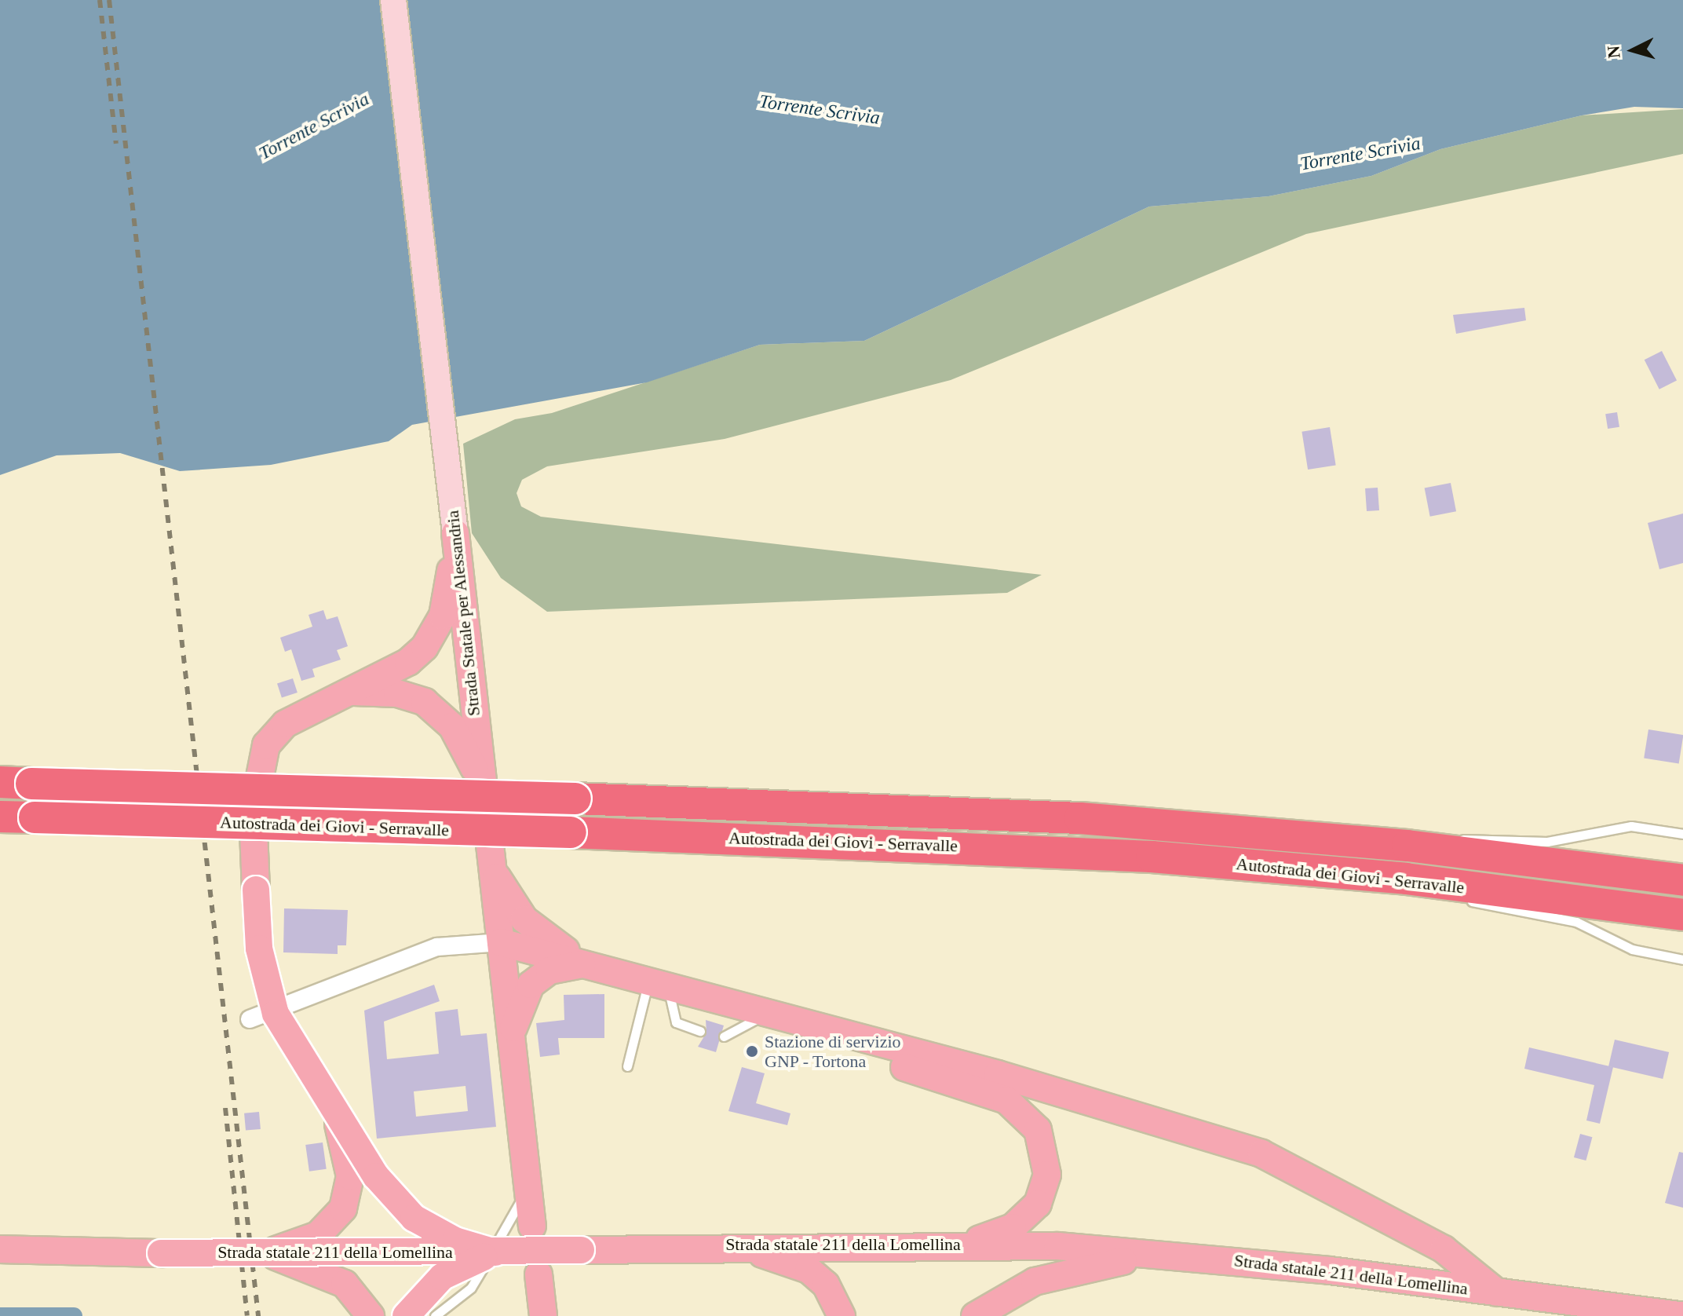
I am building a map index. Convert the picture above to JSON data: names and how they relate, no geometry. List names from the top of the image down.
{
  "streets": {
    "highway": ["Autostrada dei Giovi - Serravalle"],
    "main road": ["Strada Statale per Alessandria", "Strada statale 211 della Lomellina"]
  },
  "water": ["Torrente Scrivia"],
  "places": ["Stazione di servizio GNP - Tortona"],
  "north": "left"
}
